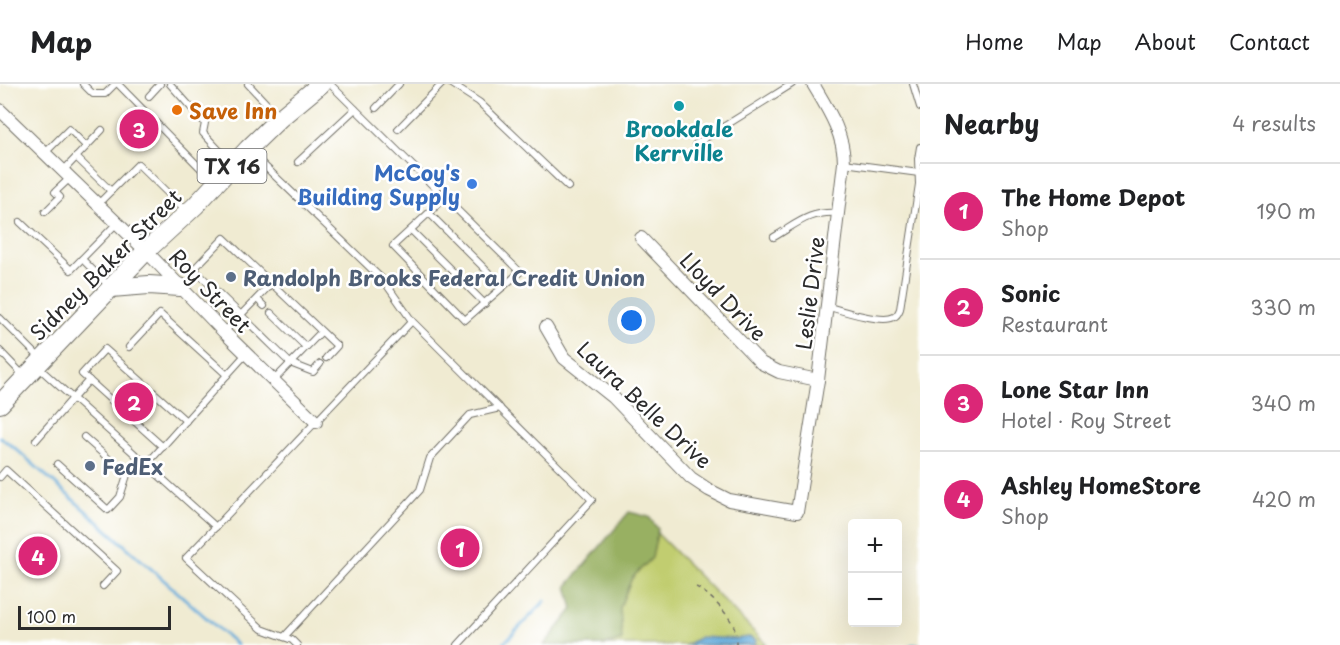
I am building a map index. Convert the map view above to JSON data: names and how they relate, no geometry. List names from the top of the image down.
{
  "streets": {
    "main road": ["TX 16", "Sidney Baker Street"],
    "street": [
      "Roy Street",
      "Leslie Drive",
      "Lloyd Drive",
      "Laura Belle Drive"
    ]
  },
  "crossings": [
    ["Sidney Baker Street", "Roy Street"],
    ["Leslie Drive", "Lloyd Drive"],
    ["Leslie Drive", "Laura Belle Drive"]
  ],
  "places": [
    "Brookdale Kerrville",
    "Save Inn",
    "McCoy's Building Supply",
    "Randolph Brooks Federal Credit Union",
    "FedEx"
  ],
  "scale_bar": "100 m",
  "page": {
    "header": "Map",
    "nav": [
      "Home",
      "Map",
      "About",
      "Contact"
    ],
    "heading": ["Nearby", "4 results"],
    "pins": [
      "3",
      "2",
      "1",
      "4"
    ],
    "list": [
      {
        "mark": "1",
        "name": "The Home Depot",
        "note": "Shop",
        "value": "190 m"
      },
      {
        "mark": "2",
        "name": "Sonic",
        "note": "Restaurant",
        "value": "330 m"
      },
      {
        "mark": "3",
        "name": "Lone Star Inn",
        "note": "Hotel · Roy Street",
        "value": "340 m"
      },
      {
        "mark": "4",
        "name": "Ashley HomeStore",
        "note": "Shop",
        "value": "420 m"
      }
    ],
    "map_buttons": ["+", "−"],
    "scale": "100 m"
  }
}
